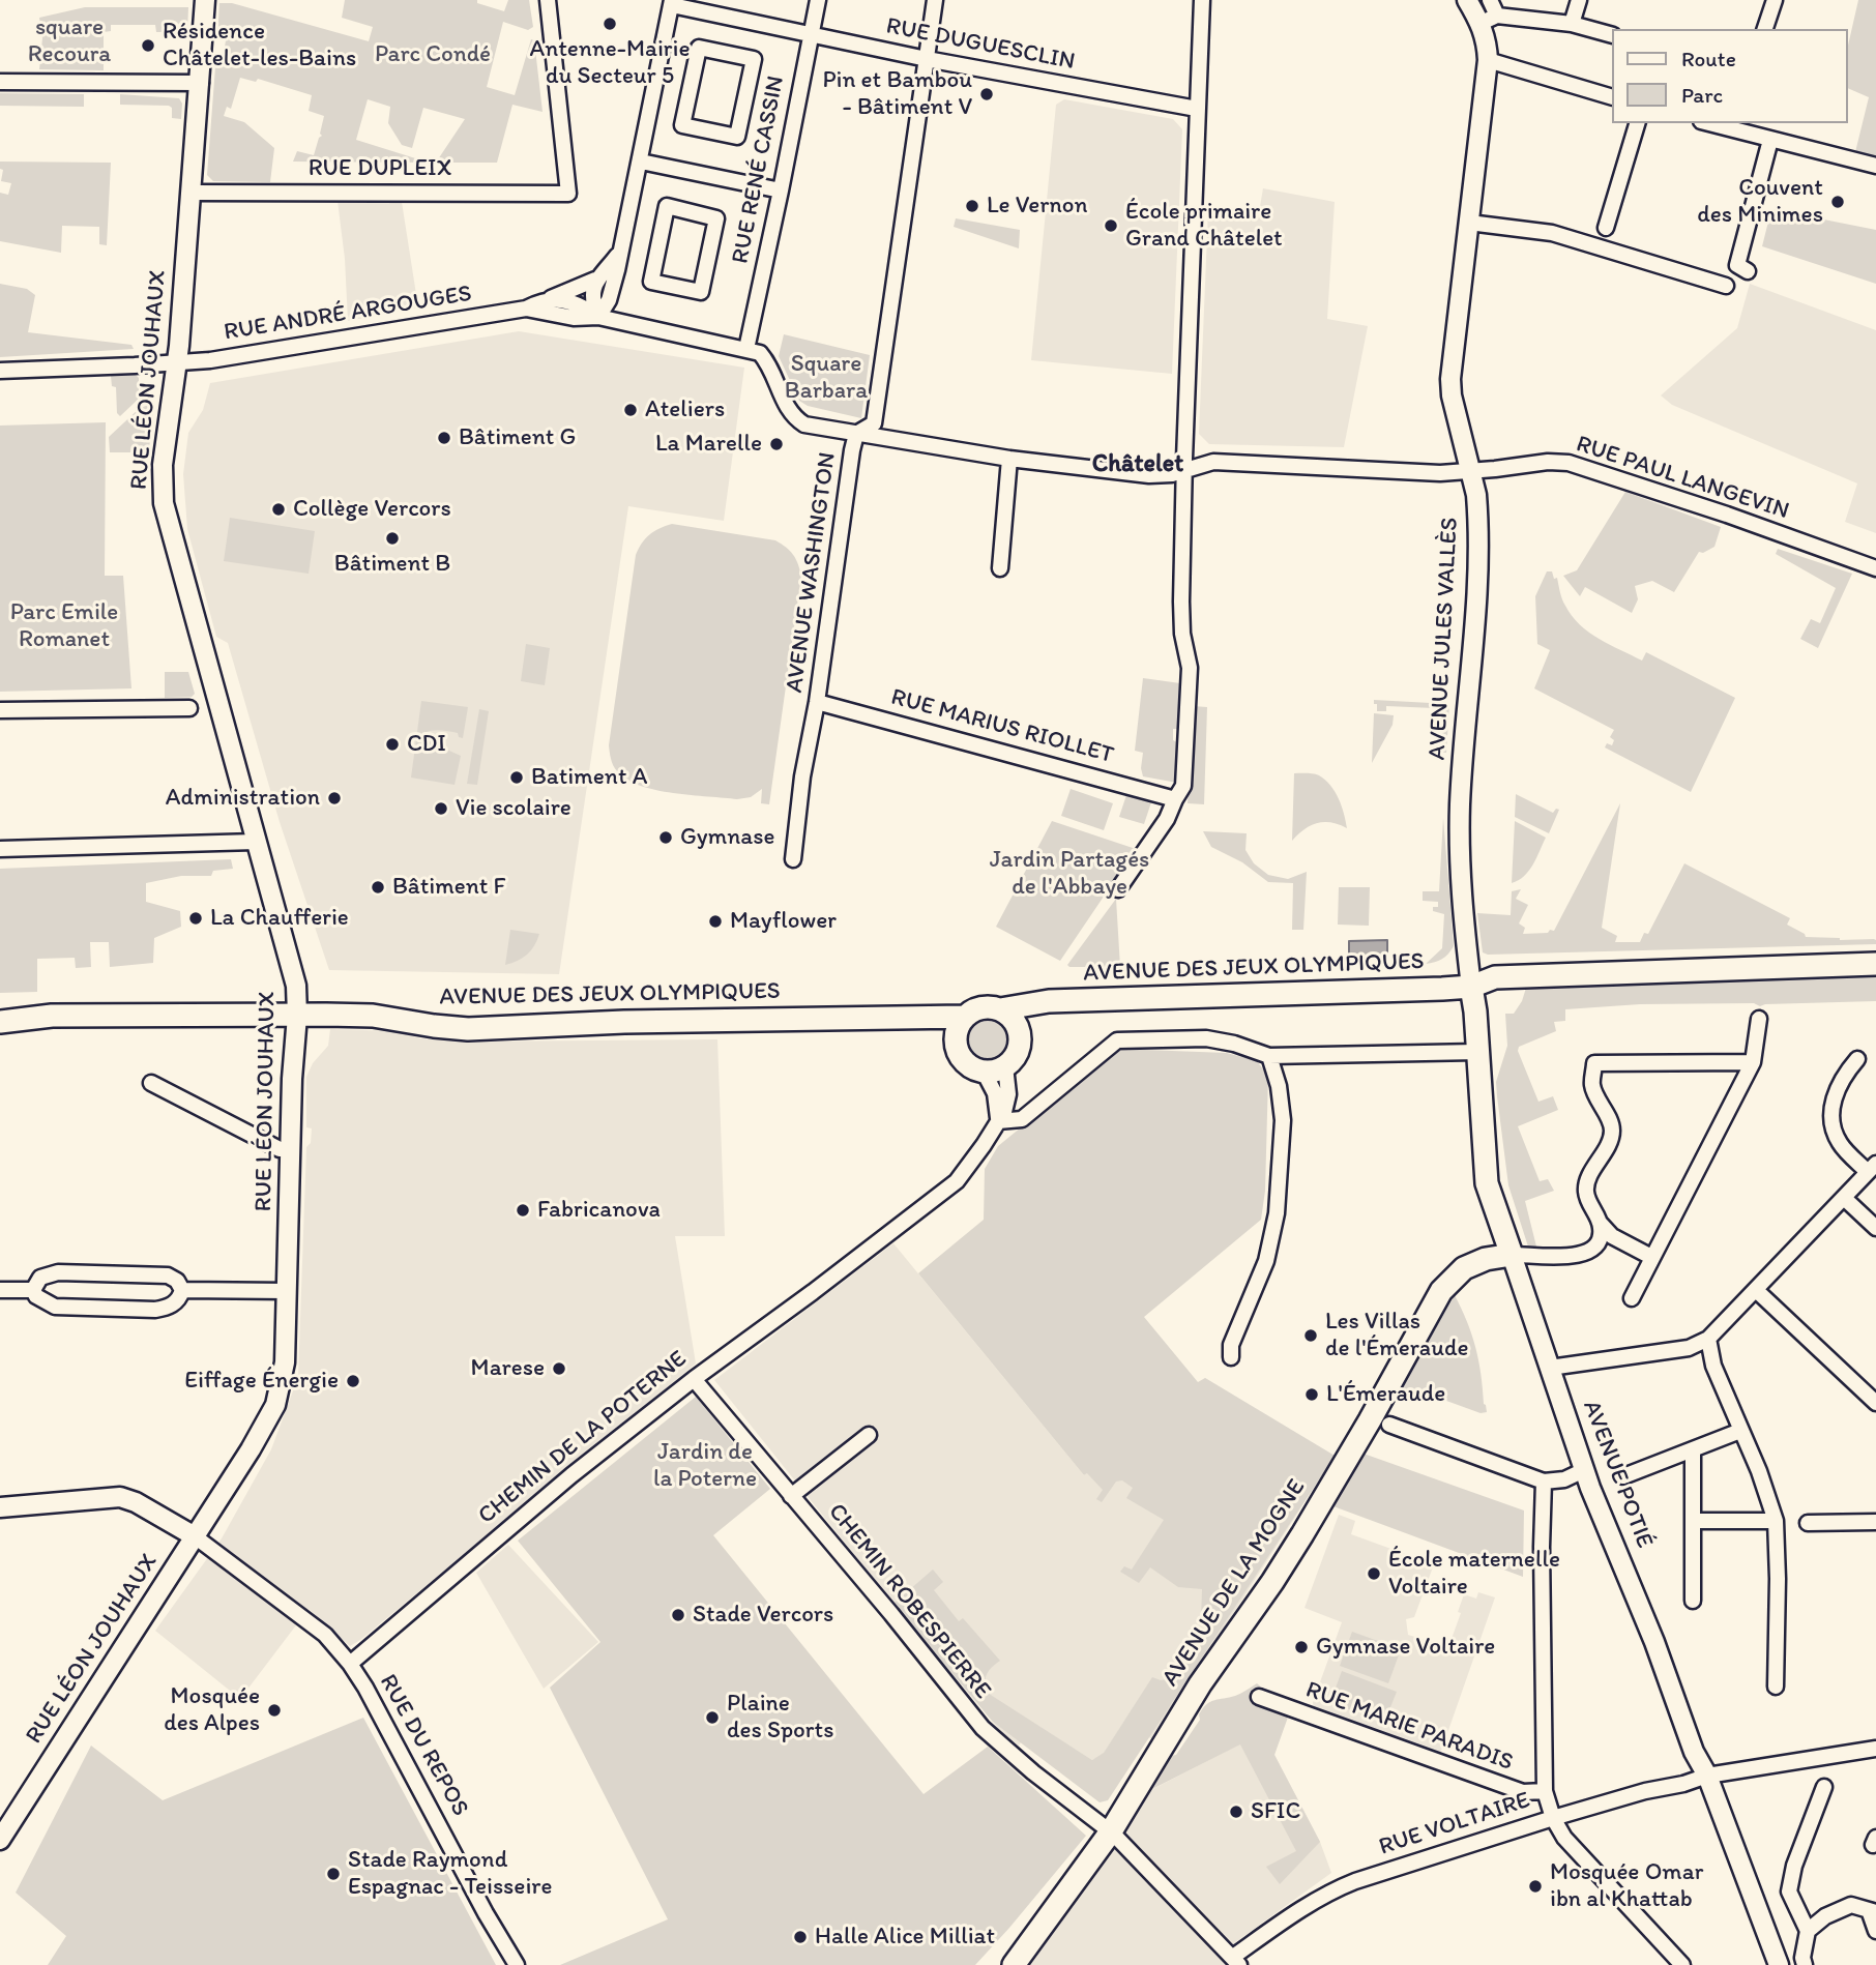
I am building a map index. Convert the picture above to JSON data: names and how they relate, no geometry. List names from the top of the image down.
{
  "streets": {
    "main road": ["AVENUE DES JEUX OLYMPIQUES", "AVENUE POTIÉ", "AVENUE DE LA MOGNE"],
    "street": [
      "RUE DUGUESCLIN",
      "RUE DUPLEIX",
      "RUE RENÉ CASSIN",
      "RUE ANDRÉ ARGOUGES",
      "RUE LÉON JOUHAUX",
      "RUE PAUL LANGEVIN",
      "AVENUE WASHINGTON",
      "AVENUE JULES VALLÈS",
      "RUE MARIUS RIOLLET",
      "CHEMIN DE LA POTERNE",
      "CHEMIN ROBESPIERRE",
      "RUE MARIE PARADIS",
      "RUE DU REPOS",
      "RUE VOLTAIRE"
    ]
  },
  "crossings": [
    ["RUE DUGUESCLIN", "RUE RENÉ CASSIN"],
    ["RUE DUGUESCLIN", "AVENUE WASHINGTON"],
    ["RUE DUPLEIX", "RUE LÉON JOUHAUX"],
    ["RUE RENÉ CASSIN", "RUE PAUL LANGEVIN"],
    ["RUE ANDRÉ ARGOUGES", "RUE LÉON JOUHAUX"],
    ["RUE LÉON JOUHAUX", "AVENUE DES JEUX OLYMPIQUES"],
    ["RUE PAUL LANGEVIN", "AVENUE WASHINGTON"],
    ["RUE PAUL LANGEVIN", "AVENUE JULES VALLÈS"],
    ["AVENUE WASHINGTON", "RUE MARIUS RIOLLET"],
    ["AVENUE JULES VALLÈS", "AVENUE DES JEUX OLYMPIQUES"],
    ["AVENUE JULES VALLÈS", "AVENUE POTIÉ"],
    ["AVENUE DES JEUX OLYMPIQUES", "CHEMIN DE LA POTERNE"],
    ["AVENUE DES JEUX OLYMPIQUES", "AVENUE POTIÉ"],
    ["CHEMIN DE LA POTERNE", "CHEMIN ROBESPIERRE"],
    ["CHEMIN DE LA POTERNE", "RUE DU REPOS"],
    ["AVENUE POTIÉ", "AVENUE DE LA MOGNE"],
    ["AVENUE POTIÉ", "RUE VOLTAIRE"],
    ["AVENUE DE LA MOGNE", "CHEMIN ROBESPIERRE"],
    ["CHEMIN ROBESPIERRE", "RUE VOLTAIRE"]
  ],
  "districts": ["Châtelet"],
  "parks": [
    "square Recoura",
    "Parc Condé",
    "Square Barbara",
    "Parc Emile Romanet",
    "Jardin Partagés de l'Abbaye",
    "Jardin de la Poterne"
  ],
  "places": [
    "Antenne-Mairie du Secteur 5",
    "Résidence Châtelet-les-Bains",
    "Pin et Bambou - Bâtiment V",
    "Couvent des Minimes",
    "Le Vernon",
    "École primaire Grand Châtelet",
    "Ateliers",
    "Bâtiment G",
    "La Marelle",
    "Collège Vercors",
    "Bâtiment B",
    "CDI",
    "Batiment A",
    "Administration",
    "Vie scolaire",
    "Gymnase",
    "Bâtiment F",
    "La Chaufferie",
    "Mayflower",
    "Fabricanova",
    "Les Villas de l'Émeraude",
    "Marese",
    "Eiffage Énergie",
    "L'Émeraude",
    "École maternelle Voltaire",
    "Stade Vercors",
    "Gymnase Voltaire",
    "Mosquée des Alpes",
    "Plaine des Sports",
    "SFIC",
    "Stade Raymond Espagnac - Teisseire",
    "Mosquée Omar ibn al Khattab",
    "Halle Alice Milliat"
  ],
  "legend": ["Route", "Parc"]
}
